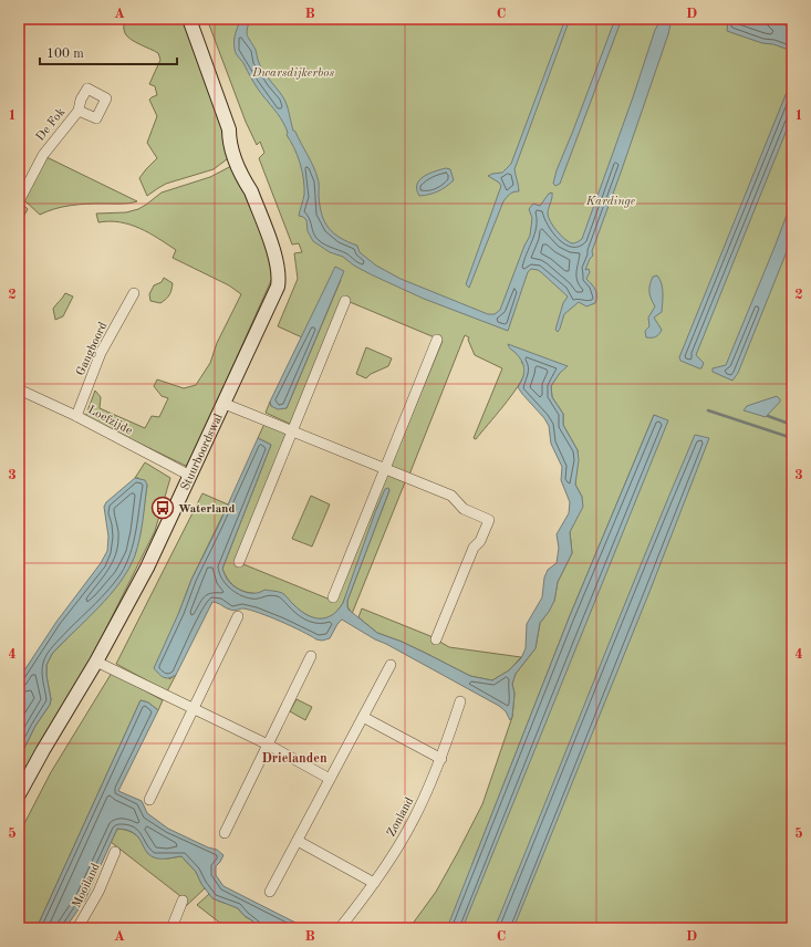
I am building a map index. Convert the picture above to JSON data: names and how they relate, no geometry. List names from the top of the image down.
{
  "streets": {
    "street": [
      "De Fok",
      "Gangboord",
      "Loefzijde",
      "Stuurboordswal",
      "Zonland",
      "Mooiland"
    ]
  },
  "crossings": [
    ["Gangboord", "Loefzijde"],
    ["Loefzijde", "Stuurboordswal"]
  ],
  "districts": ["Drielanden"],
  "parks": ["Dwarsdijkerbos", "Kardinge"],
  "places": {
    "bus stop": ["Waterland"]
  },
  "scale_bar": "100 m",
  "grid": {
    "columns": [
      "A",
      "B",
      "C",
      "D"
    ],
    "rows": [
      "1",
      "2",
      "3",
      "4",
      "5"
    ]
  }
}
